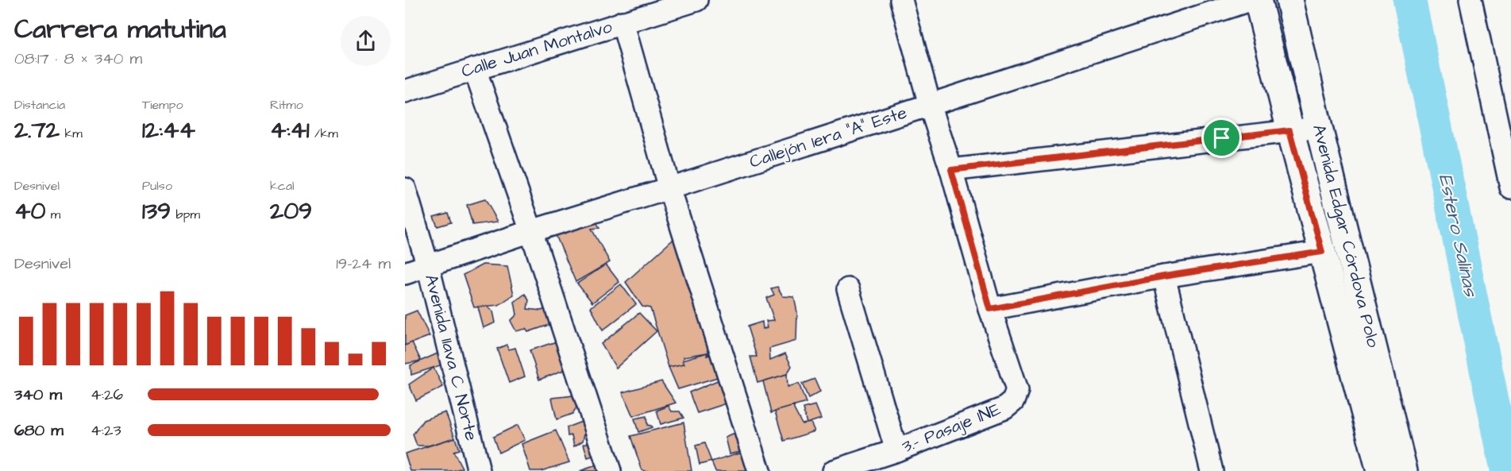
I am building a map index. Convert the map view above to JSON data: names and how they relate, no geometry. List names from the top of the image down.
{
  "streets": {
    "main road": ["Avenida Edgar Córdova Polo"],
    "street": [
      "Calle Juan Montalvo",
      "Callejón 1era \"A\" Este",
      "Avenida 11ava C Norte",
      "3.- Pasaje 1NE"
    ]
  },
  "crossings": [
    ["Callejón 1era \"A\" Este", "Avenida 11ava C Norte"]
  ],
  "water": ["Estero Salinas"],
  "page": {
    "heading": ["Carrera matutina", "08:17 · 8 × 340 m"],
    "stats": [
      ["Distancia", "2.72 km"],
      ["Tiempo", "12:44"],
      ["Ritmo", "4:41 /km"],
      ["Desnivel", "40 m"],
      ["Pulso", "139 bpm"],
      ["kcal", "209"]
    ],
    "chart": ["Desnivel", "19–24 m"],
    "list": [
      {
        "name": "340 m",
        "note": "4:26"
      },
      {
        "name": "680 m",
        "note": "4:23"
      }
    ]
  }
}
